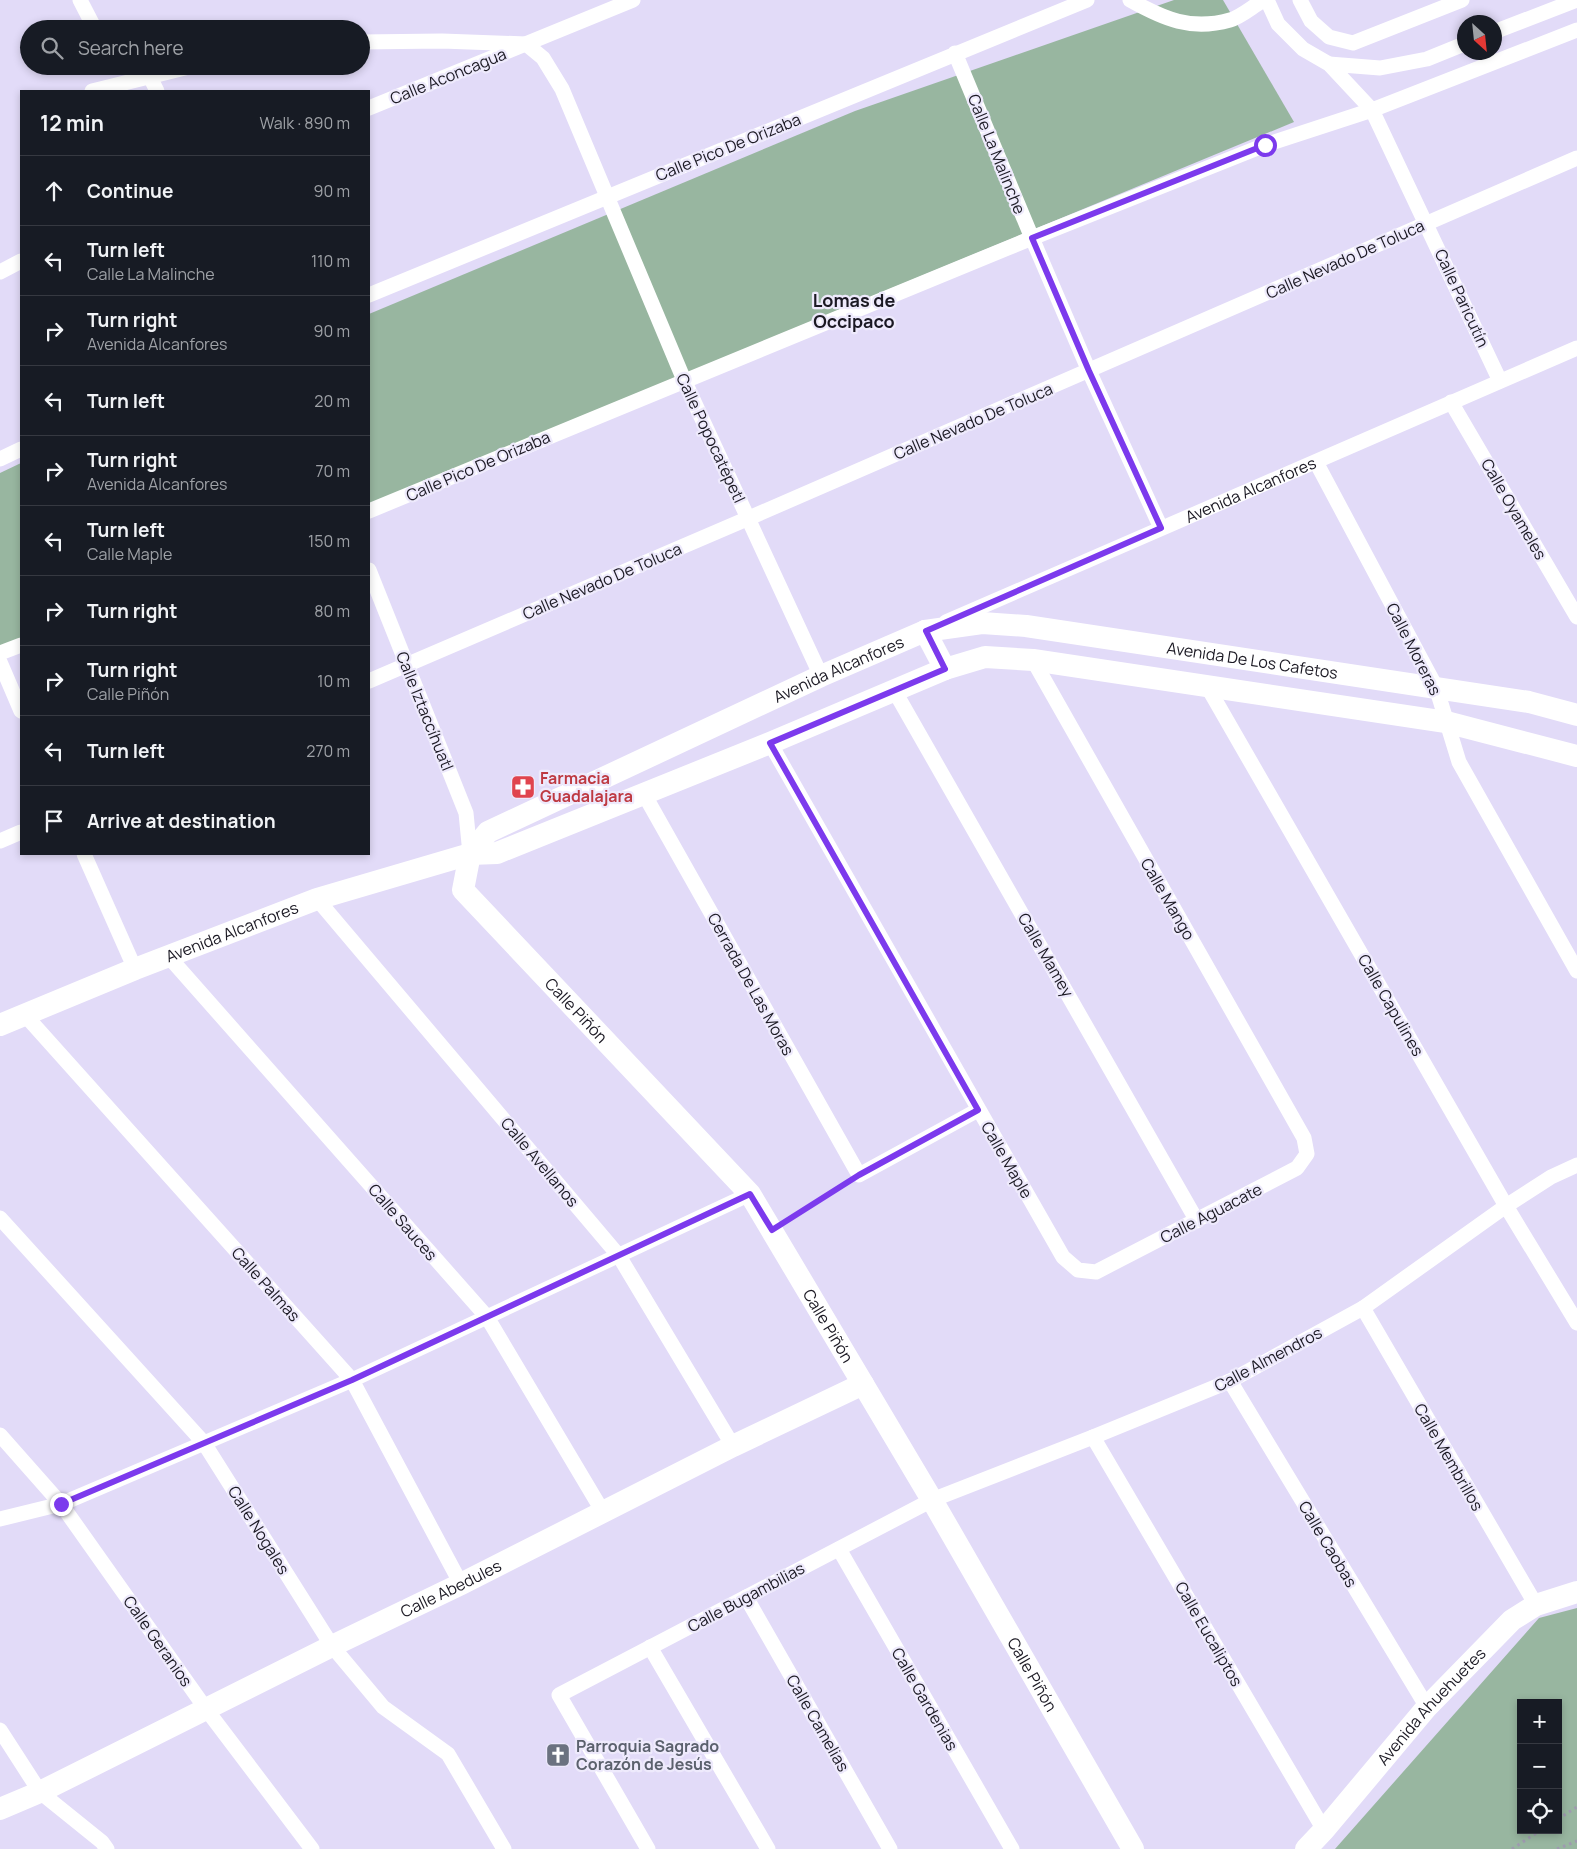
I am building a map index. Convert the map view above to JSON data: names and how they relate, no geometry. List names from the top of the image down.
{
  "streets": {
    "street": [
      "Calle Aconcagua",
      "Calle Pico De Orizaba",
      "Calle La Malinche",
      "Calle Nevado De Toluca",
      "Calle Paricutín",
      "Calle Popocatépetl",
      "Avenida Alcanfores",
      "Calle Oyameles",
      "Calle Moreras",
      "Avenida De Los Cafetos",
      "Calle Iztaccíhuatl",
      "Calle Mango",
      "Calle Mamey",
      "Cerrada De Las Moras",
      "Calle Capulines",
      "Calle Piñón",
      "Calle Maple",
      "Calle Avellanos",
      "Calle Aguacate",
      "Calle Sauces",
      "Calle Palmas",
      "Calle Almendros",
      "Calle Membrillos",
      "Calle Nogales",
      "Calle Caobas",
      "Calle Abedules",
      "Calle Bugambilias",
      "Calle Eucaliptos",
      "Calle Geranios",
      "Calle Gardenias",
      "Avenida Ahuehuetes",
      "Calle Camelias"
    ]
  },
  "crossings": [
    ["Calle Aconcagua", "Calle Popocatépetl"],
    ["Calle Pico De Orizaba", "Calle La Malinche"],
    ["Calle Pico De Orizaba", "Calle Paricutín"],
    ["Calle Pico De Orizaba", "Calle Popocatépetl"],
    ["Calle La Malinche", "Calle Nevado De Toluca"],
    ["Calle La Malinche", "Avenida Alcanfores"],
    ["Calle Nevado De Toluca", "Calle Paricutín"],
    ["Calle Nevado De Toluca", "Calle Popocatépetl"],
    ["Calle Nevado De Toluca", "Calle Iztaccíhuatl"],
    ["Calle Paricutín", "Avenida Alcanfores"],
    ["Calle Popocatépetl", "Avenida Alcanfores"],
    ["Avenida Alcanfores", "Calle Oyameles"],
    ["Avenida Alcanfores", "Calle Moreras"],
    ["Avenida Alcanfores", "Avenida De Los Cafetos"],
    ["Avenida Alcanfores", "Calle Iztaccíhuatl"],
    ["Avenida Alcanfores", "Calle Mamey"],
    ["Avenida Alcanfores", "Cerrada De Las Moras"],
    ["Avenida Alcanfores", "Calle Piñón"],
    ["Avenida Alcanfores", "Calle Maple"],
    ["Avenida Alcanfores", "Calle Avellanos"],
    ["Avenida Alcanfores", "Calle Sauces"],
    ["Avenida Alcanfores", "Calle Palmas"],
    ["Calle Moreras", "Avenida De Los Cafetos"],
    ["Avenida De Los Cafetos", "Calle Mango"],
    ["Avenida De Los Cafetos", "Calle Capulines"],
    ["Calle Iztaccíhuatl", "Calle Piñón"],
    ["Calle Mango", "Calle Aguacate"],
    ["Calle Mamey", "Calle Aguacate"],
    ["Calle Capulines", "Calle Almendros"],
    ["Calle Piñón", "Calle Almendros"],
    ["Calle Piñón", "Calle Abedules"],
    ["Calle Piñón", "Calle Bugambilias"],
    ["Calle Maple", "Calle Aguacate"],
    ["Calle Avellanos", "Calle Abedules"],
    ["Calle Sauces", "Calle Abedules"],
    ["Calle Palmas", "Calle Abedules"],
    ["Calle Almendros", "Calle Membrillos"],
    ["Calle Almendros", "Calle Caobas"],
    ["Calle Almendros", "Calle Bugambilias"],
    ["Calle Almendros", "Calle Eucaliptos"],
    ["Calle Membrillos", "Avenida Ahuehuetes"],
    ["Calle Nogales", "Calle Abedules"],
    ["Calle Caobas", "Avenida Ahuehuetes"],
    ["Calle Abedules", "Calle Geranios"],
    ["Calle Bugambilias", "Calle Gardenias"],
    ["Calle Bugambilias", "Calle Camelias"],
    ["Calle Eucaliptos", "Avenida Ahuehuetes"]
  ],
  "districts": ["Lomas de Occipaco"],
  "places": {
    "pharmacy": ["Farmacia Guadalajara"],
    "church": ["Parroquia Sagrado Corazón de Jesús"]
  },
  "north": "bottom right",
  "page": {
    "search": "Search here",
    "heading": ["12 min", "Walk · 890 m"],
    "list": [
      ["Continue", "90 m"],
      ["Turn left", "Calle La Malinche", "110 m"],
      ["Turn right", "Avenida Alcanfores", "90 m"],
      ["Turn left", "20 m"],
      ["Turn right", "Avenida Alcanfores", "70 m"],
      ["Turn left", "Calle Maple", "150 m"],
      ["Turn right", "80 m"],
      ["Turn right", "Calle Piñón", "10 m"],
      ["Turn left", "270 m"],
      "Arrive at destination"
    ],
    "map_buttons": ["+", "−"]
  }
}
